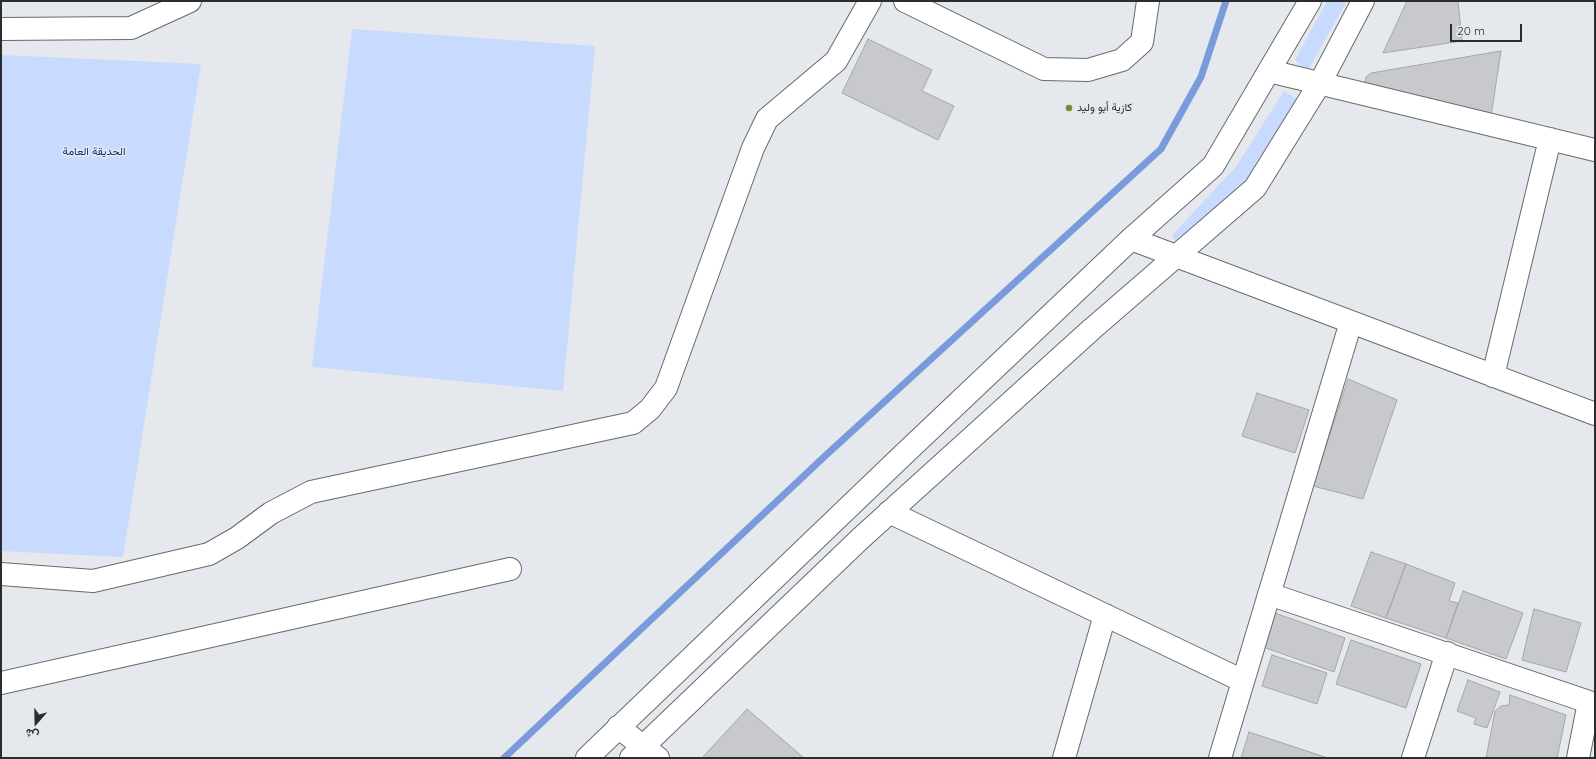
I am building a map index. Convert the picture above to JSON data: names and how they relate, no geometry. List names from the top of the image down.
{
  "parks": ["الحديقة العامة"],
  "places": ["كازية أبو وليد"],
  "scale_bar": "20 m",
  "north": "bottom"
}
